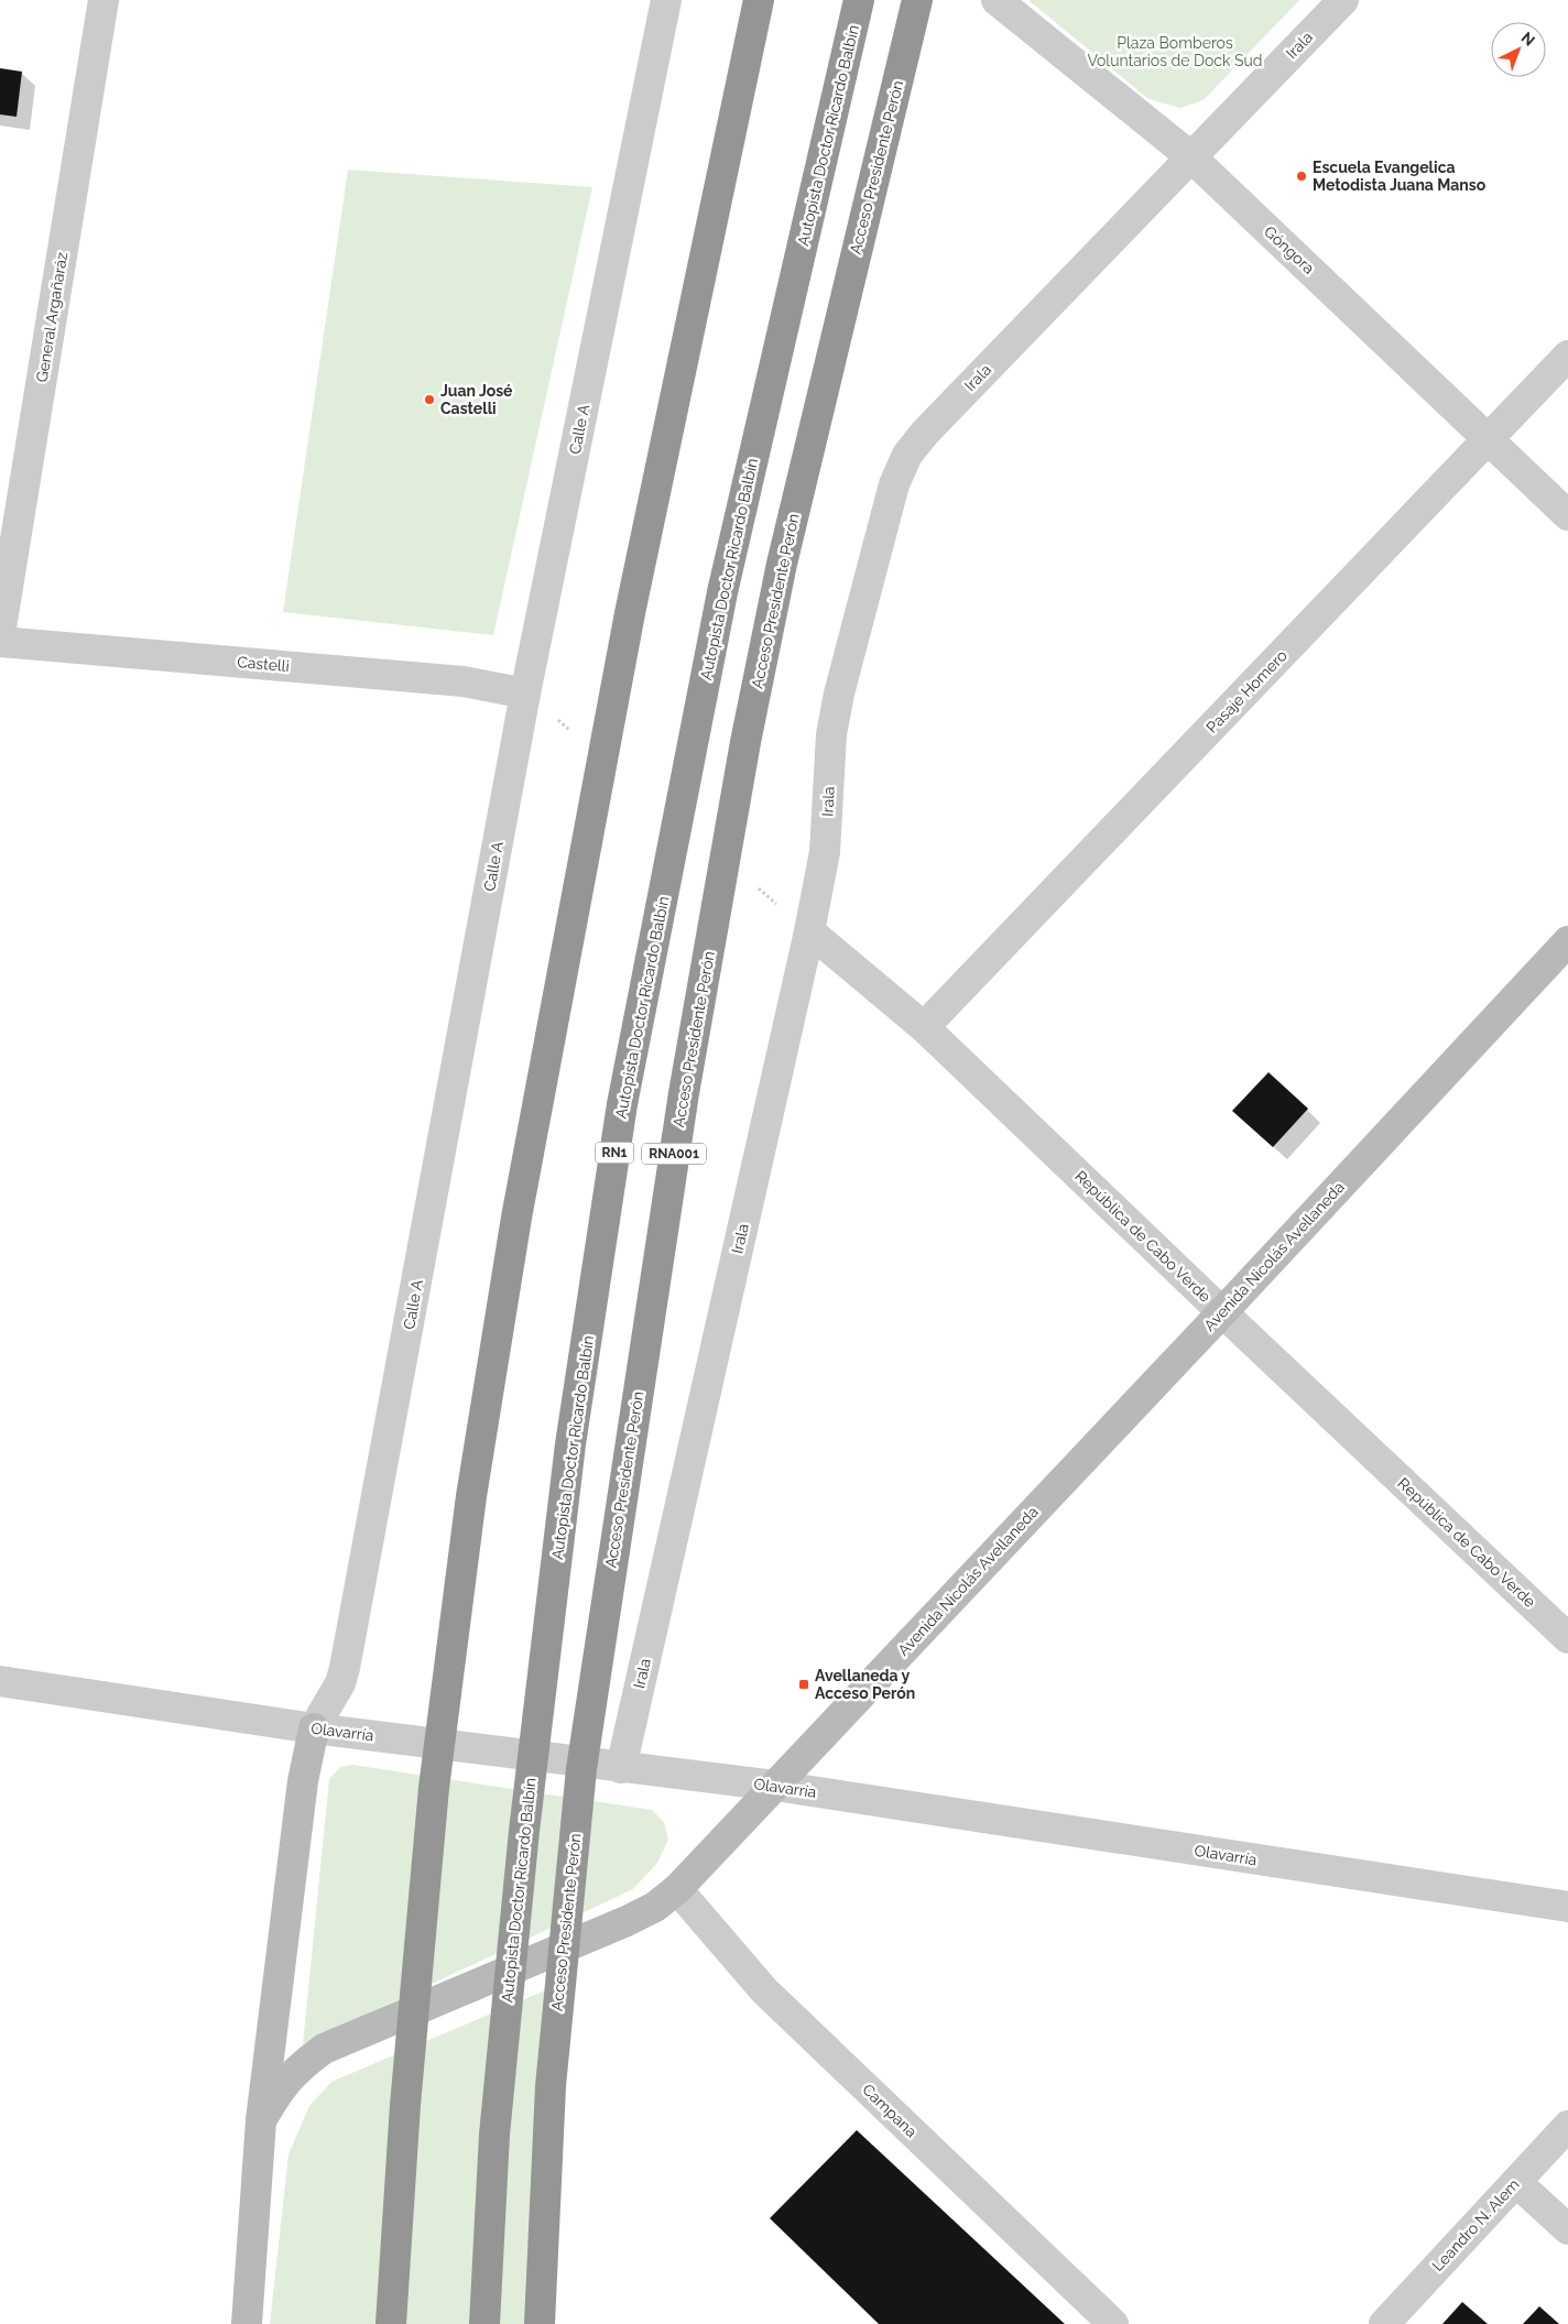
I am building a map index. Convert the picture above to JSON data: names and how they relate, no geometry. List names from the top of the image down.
{
  "streets": {
    "highway": [
      "Autopista Doctor Ricardo Balbín",
      "Acceso Presidente Perón",
      "RN1",
      "RNA001"
    ],
    "main road": ["Avenida Nicolás Avellaneda"],
    "street": [
      "Irala",
      "Góngora",
      "General Argañaráz",
      "Calle A",
      "Castelli",
      "Pasaje Homero",
      "República de Cabo Verde",
      "Olavarría",
      "Campana",
      "Leandro N. Alem"
    ]
  },
  "crossings": [
    ["Irala", "Góngora"],
    ["Irala", "República de Cabo Verde"],
    ["Irala", "Olavarría"],
    ["Góngora", "Pasaje Homero"],
    ["Calle A", "Castelli"],
    ["Calle A", "Olavarría"],
    ["Pasaje Homero", "República de Cabo Verde"],
    ["República de Cabo Verde", "Avenida Nicolás Avellaneda"],
    ["Avenida Nicolás Avellaneda", "Olavarría"],
    ["Avenida Nicolás Avellaneda", "Campana"]
  ],
  "parks": ["Plaza Bomberos Voluntarios de Dock Sud"],
  "places": {
    "other": ["Escuela Evangelica Metodista Juana Manso", "Juan José Castelli"],
    "transit": ["Avellaneda y Acceso Perón"]
  },
  "north": "top right"
}
